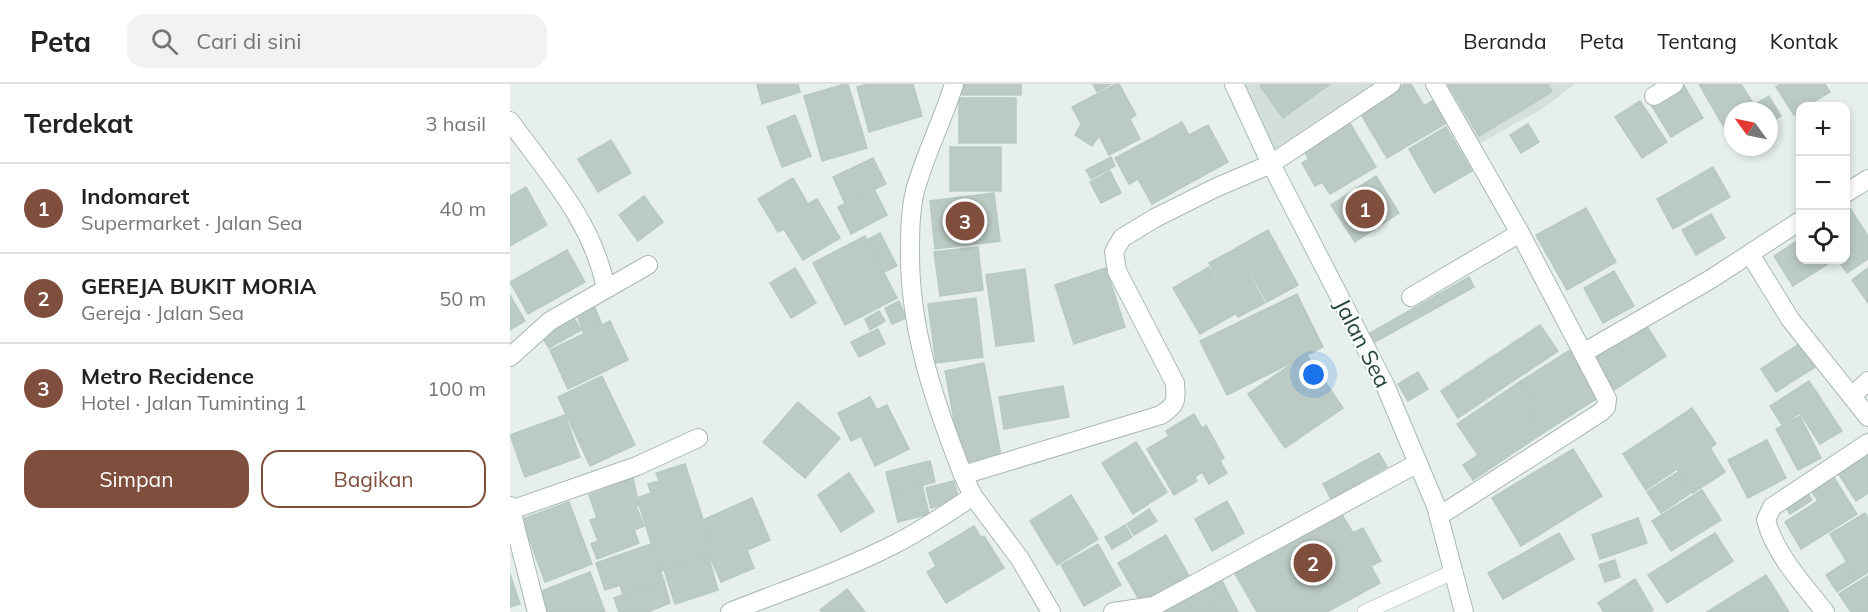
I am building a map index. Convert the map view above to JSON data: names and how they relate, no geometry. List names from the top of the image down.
{
  "streets": {
    "street": ["Jalan Sea"]
  },
  "north": "top left",
  "page": {
    "header": "Peta",
    "search": "Cari di sini",
    "nav": [
      "Beranda",
      "Peta",
      "Tentang",
      "Kontak"
    ],
    "heading": ["Terdekat", "3 hasil"],
    "map_buttons": ["+", "−"],
    "list": [
      {
        "mark": "1",
        "name": "Indomaret",
        "note": "Supermarket · Jalan Sea",
        "value": "40 m"
      },
      {
        "mark": "2",
        "name": "GEREJA BUKIT MORIA",
        "note": "Gereja · Jalan Sea",
        "value": "50 m"
      },
      {
        "mark": "3",
        "name": "Metro Recidence",
        "note": "Hotel · Jalan Tuminting 1",
        "value": "100 m"
      }
    ],
    "pins": ["1", "3", "2"],
    "buttons": ["Simpan", "Bagikan"]
  }
}
